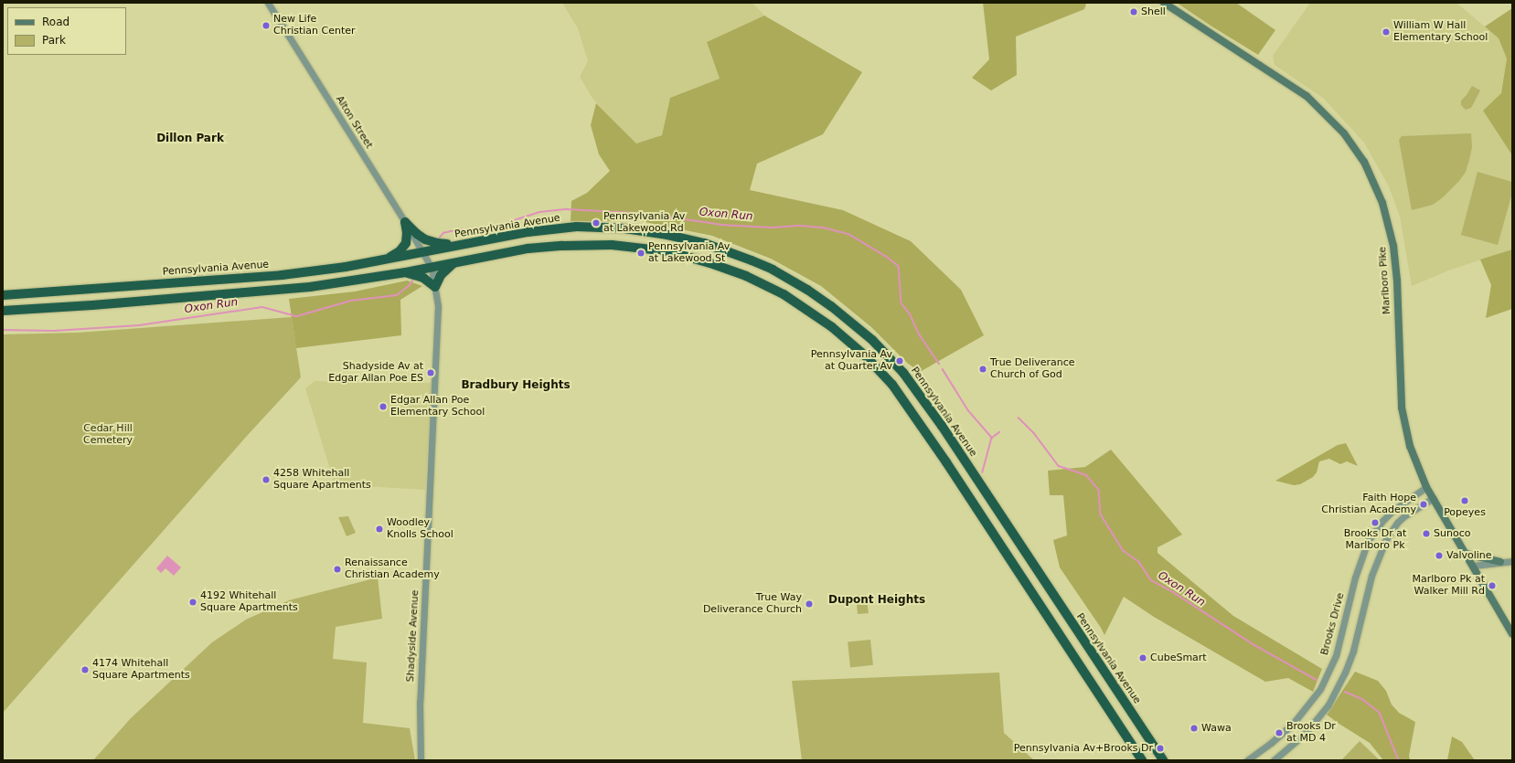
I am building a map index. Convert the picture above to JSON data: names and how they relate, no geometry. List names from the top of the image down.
{
  "streets": {
    "highway": ["Pennsylvania Avenue"],
    "main road": ["Marlboro Pike"],
    "street": ["Alton Street", "Brooks Drive", "Shadyside Avenue"]
  },
  "crossings": [
    ["Alton Street", "Pennsylvania Avenue"],
    ["Alton Street", "Shadyside Avenue"],
    ["Pennsylvania Avenue", "Shadyside Avenue"],
    ["Marlboro Pike", "Brooks Drive"]
  ],
  "districts": ["Dillon Park", "Bradbury Heights", "Dupont Heights"],
  "water": ["Oxon Run"],
  "parks": ["Cedar Hill Cemetery"],
  "places": [
    "Shell",
    "New Life Christian Center",
    "William W Hall Elementary School",
    "Pennsylvania Av at Lakewood Rd",
    "Pennsylvania Av at Lakewood St",
    "Pennsylvania Av at Quarter Av",
    "True Deliverance Church of God",
    "Shadyside Av at Edgar Allan Poe ES",
    "Edgar Allan Poe Elementary School",
    "4258 Whitehall Square Apartments",
    "Popeyes",
    "Faith Hope Christian Academy",
    "Brooks Dr at Marlboro Pk",
    "Woodley Knolls School",
    "Sunoco",
    "Valvoline",
    "Renaissance Christian Academy",
    "Marlboro Pk at Walker Mill Rd",
    "4192 Whitehall Square Apartments",
    "True Way Deliverance Church",
    "CubeSmart",
    "4174 Whitehall Square Apartments",
    "Wawa",
    "Brooks Dr at MD 4",
    "Pennsylvania Av+Brooks Dr"
  ],
  "legend": ["Road", "Park"]
}
